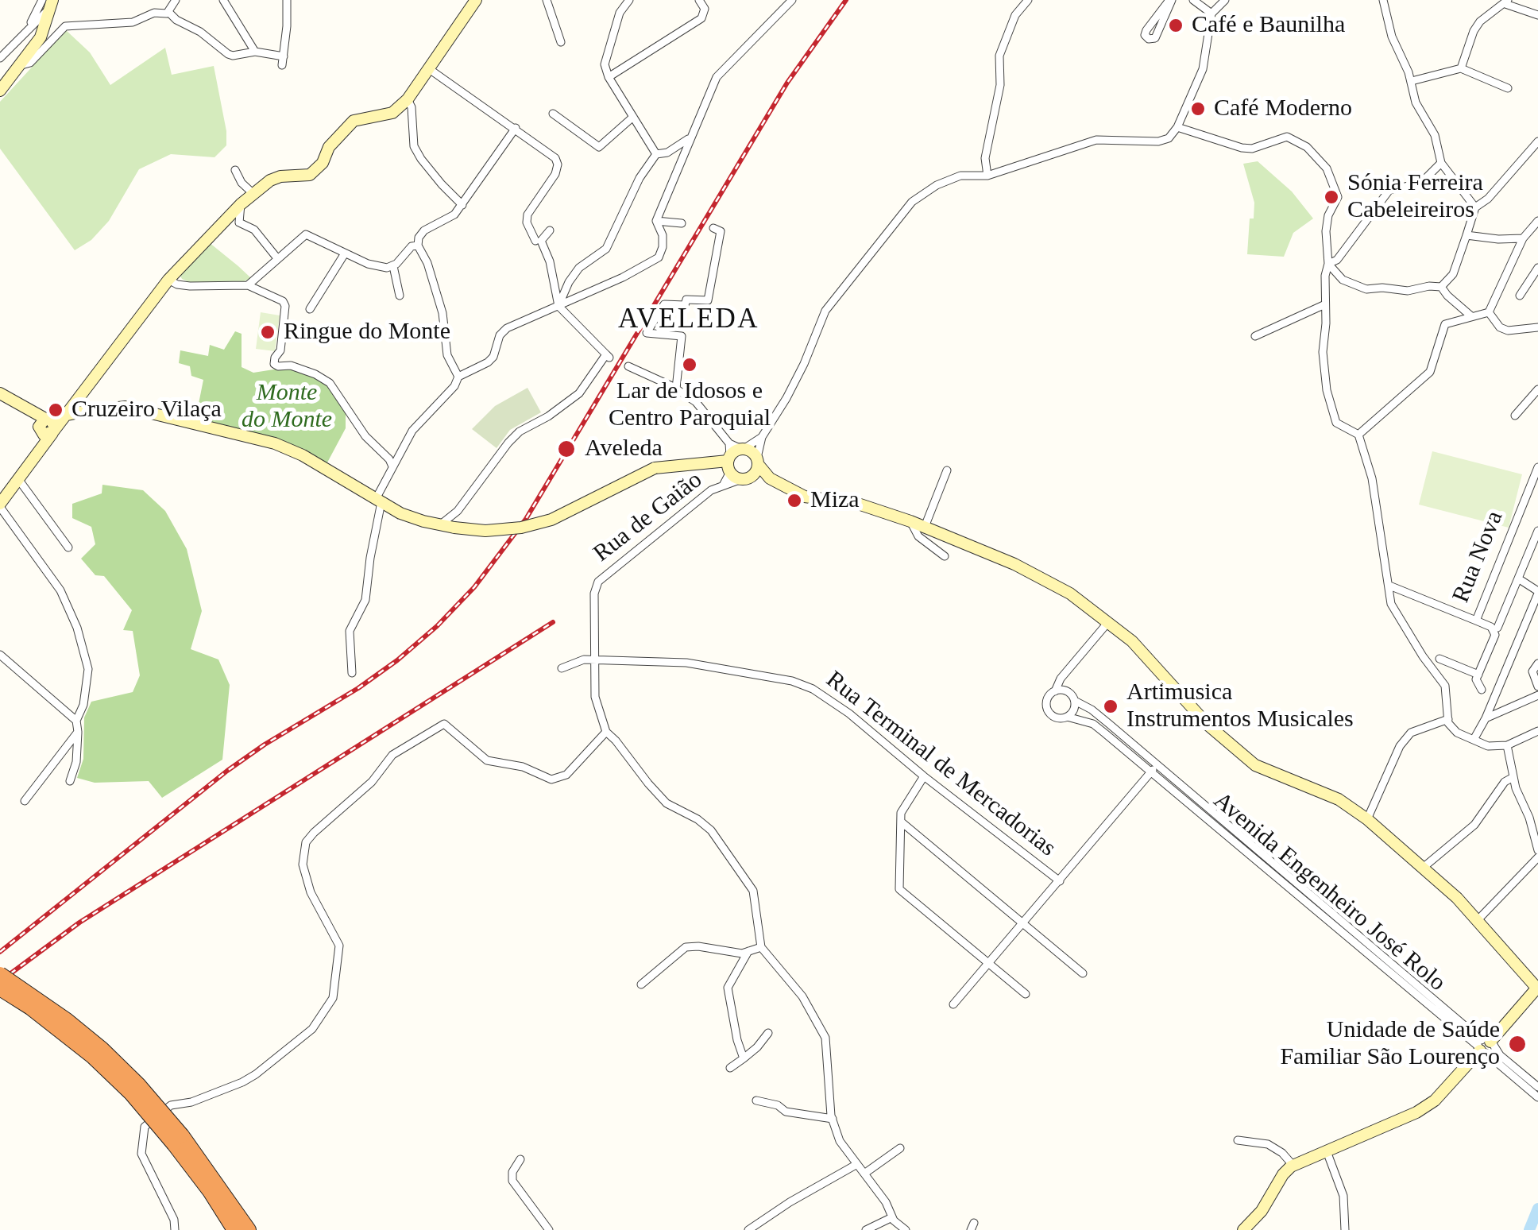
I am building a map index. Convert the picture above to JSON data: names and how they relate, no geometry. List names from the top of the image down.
{
  "streets": {
    "street": [
      "Rua de Gaião",
      "Rua Nova",
      "Rua Terminal de Mercadorias",
      "Avenida Engenheiro José Rolo"
    ]
  },
  "crossings": [
    ["Rua de Gaião", "Rua Terminal de Mercadorias"]
  ],
  "districts": ["AVELEDA"],
  "parks": ["Monte do Monte"],
  "places": [
    "Café e Baunilha",
    "Café Moderno",
    "Sónia Ferreira Cabeleireiros",
    "Ringue do Monte",
    "Lar de Idosos e Centro Paroquial",
    "Cruzeiro Vilaça",
    "Aveleda",
    "Miza",
    "Artimusica Instrumentos Musicales",
    "Unidade de Saúde Familiar São Lourenço"
  ]
}
